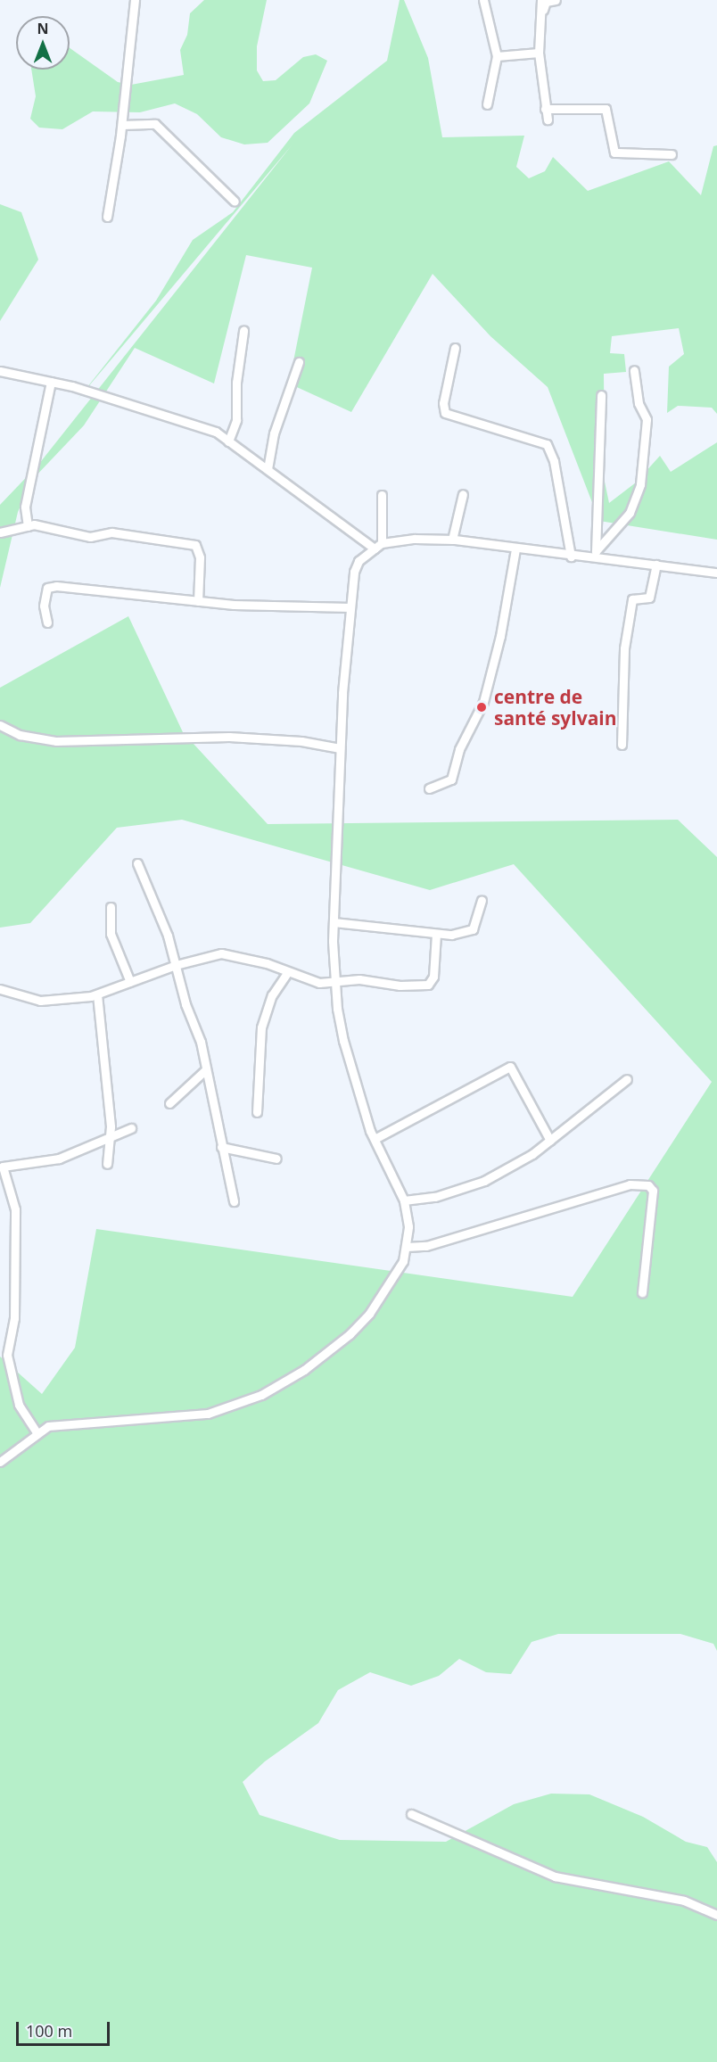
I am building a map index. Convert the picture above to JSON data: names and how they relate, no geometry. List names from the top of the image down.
{
  "places": ["centre de santé sylvain"],
  "scale_bar": "100 m",
  "north": "top"
}
